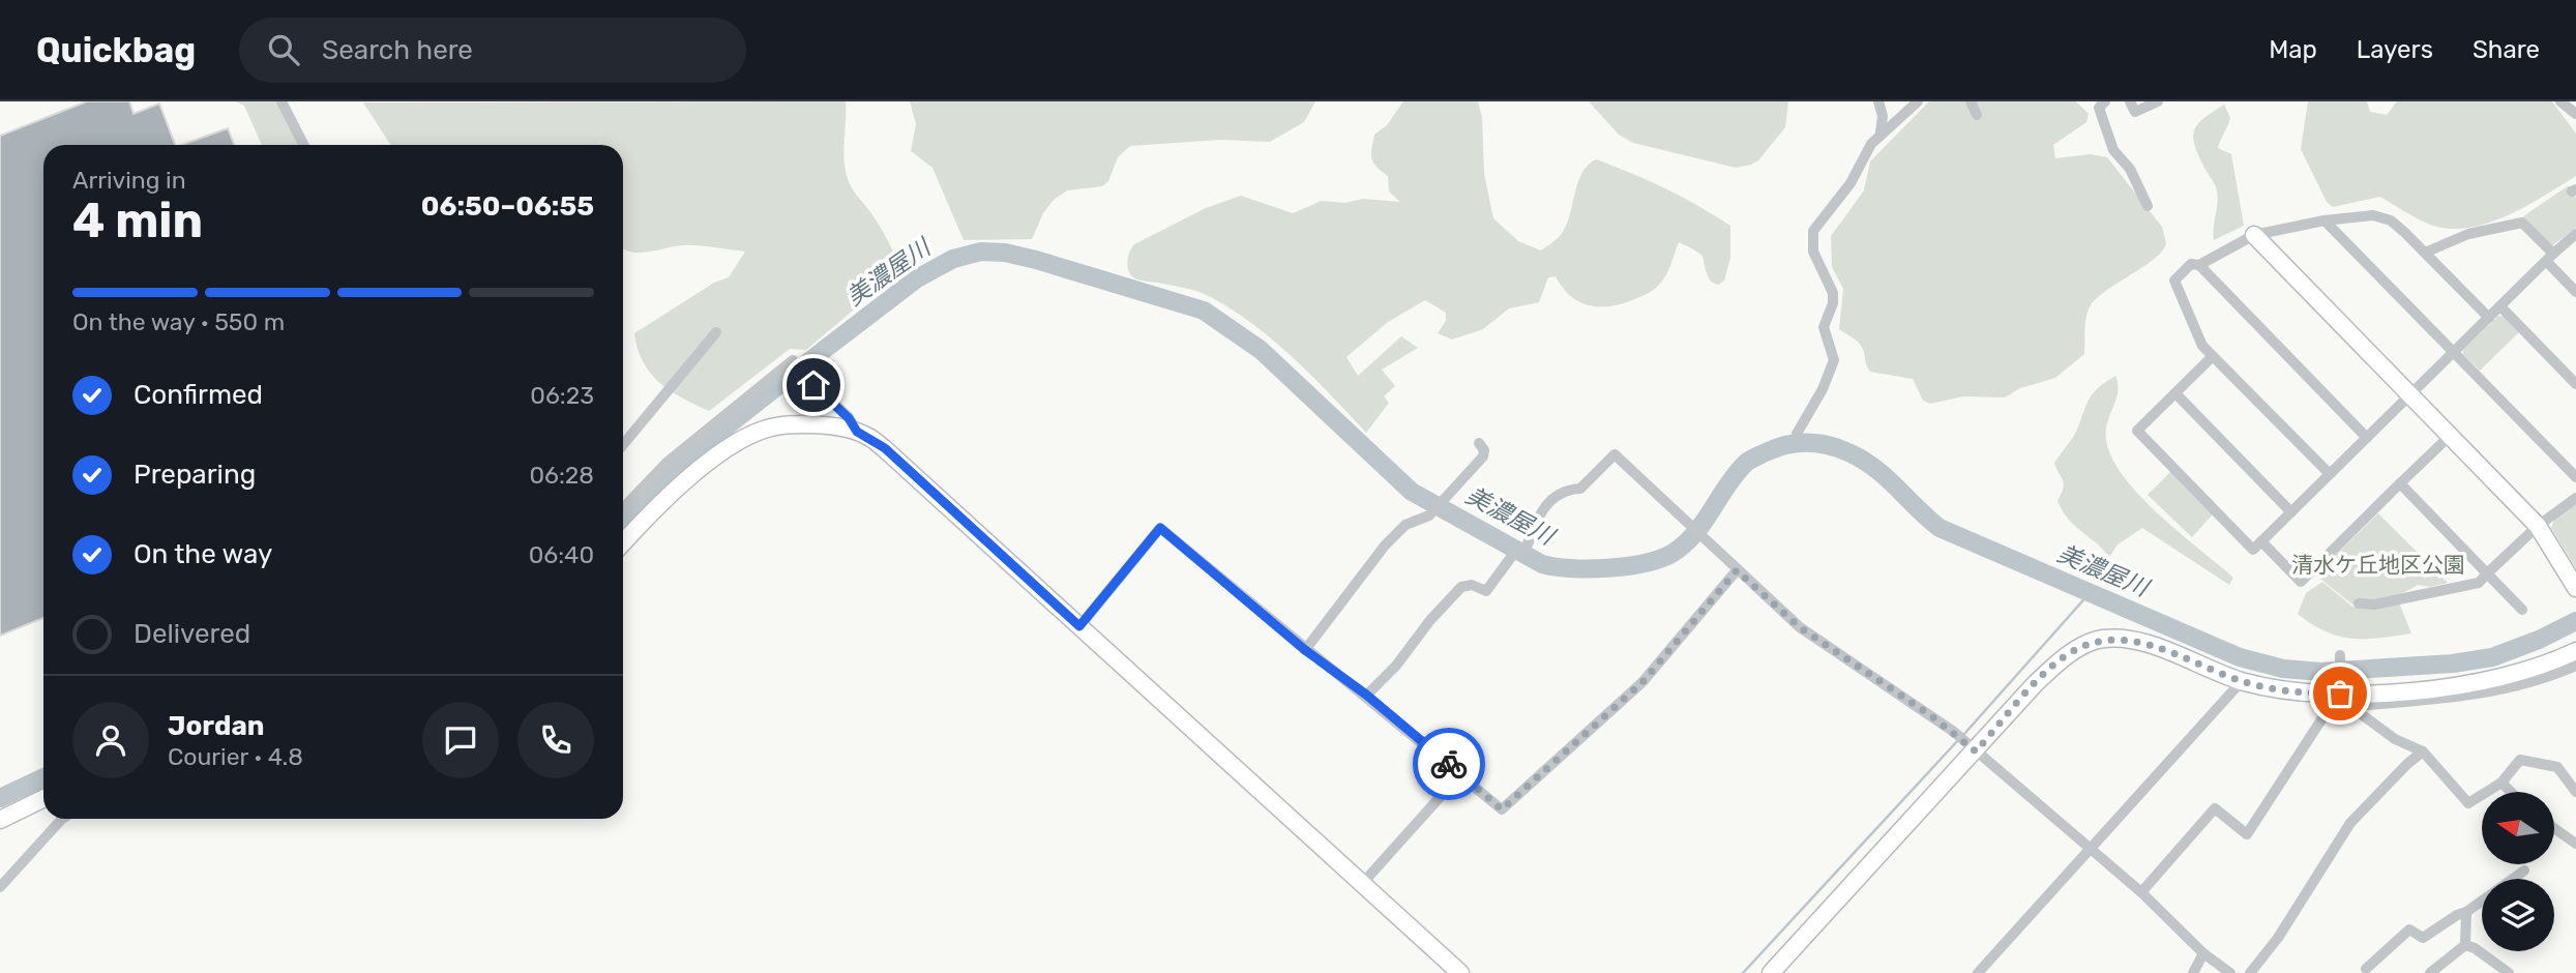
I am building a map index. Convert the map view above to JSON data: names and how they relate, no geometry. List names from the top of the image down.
{
  "water": ["美濃屋川"],
  "parks": ["清水ケ丘地区公園"],
  "north": "left",
  "page": {
    "header": "Quickbag",
    "search": "Search here",
    "nav": ["Map", "Layers", "Share"],
    "heading": ["4 min", "Arriving in", "06:50–06:55"],
    "panel": ["Jordan", "Courier · 4.8"],
    "bar": "On the way · 550 m",
    "list": [
      ["Confirmed", "06:23"],
      ["Preparing", "06:28"],
      ["On the way", "06:40"],
      "Delivered"
    ]
  }
}
